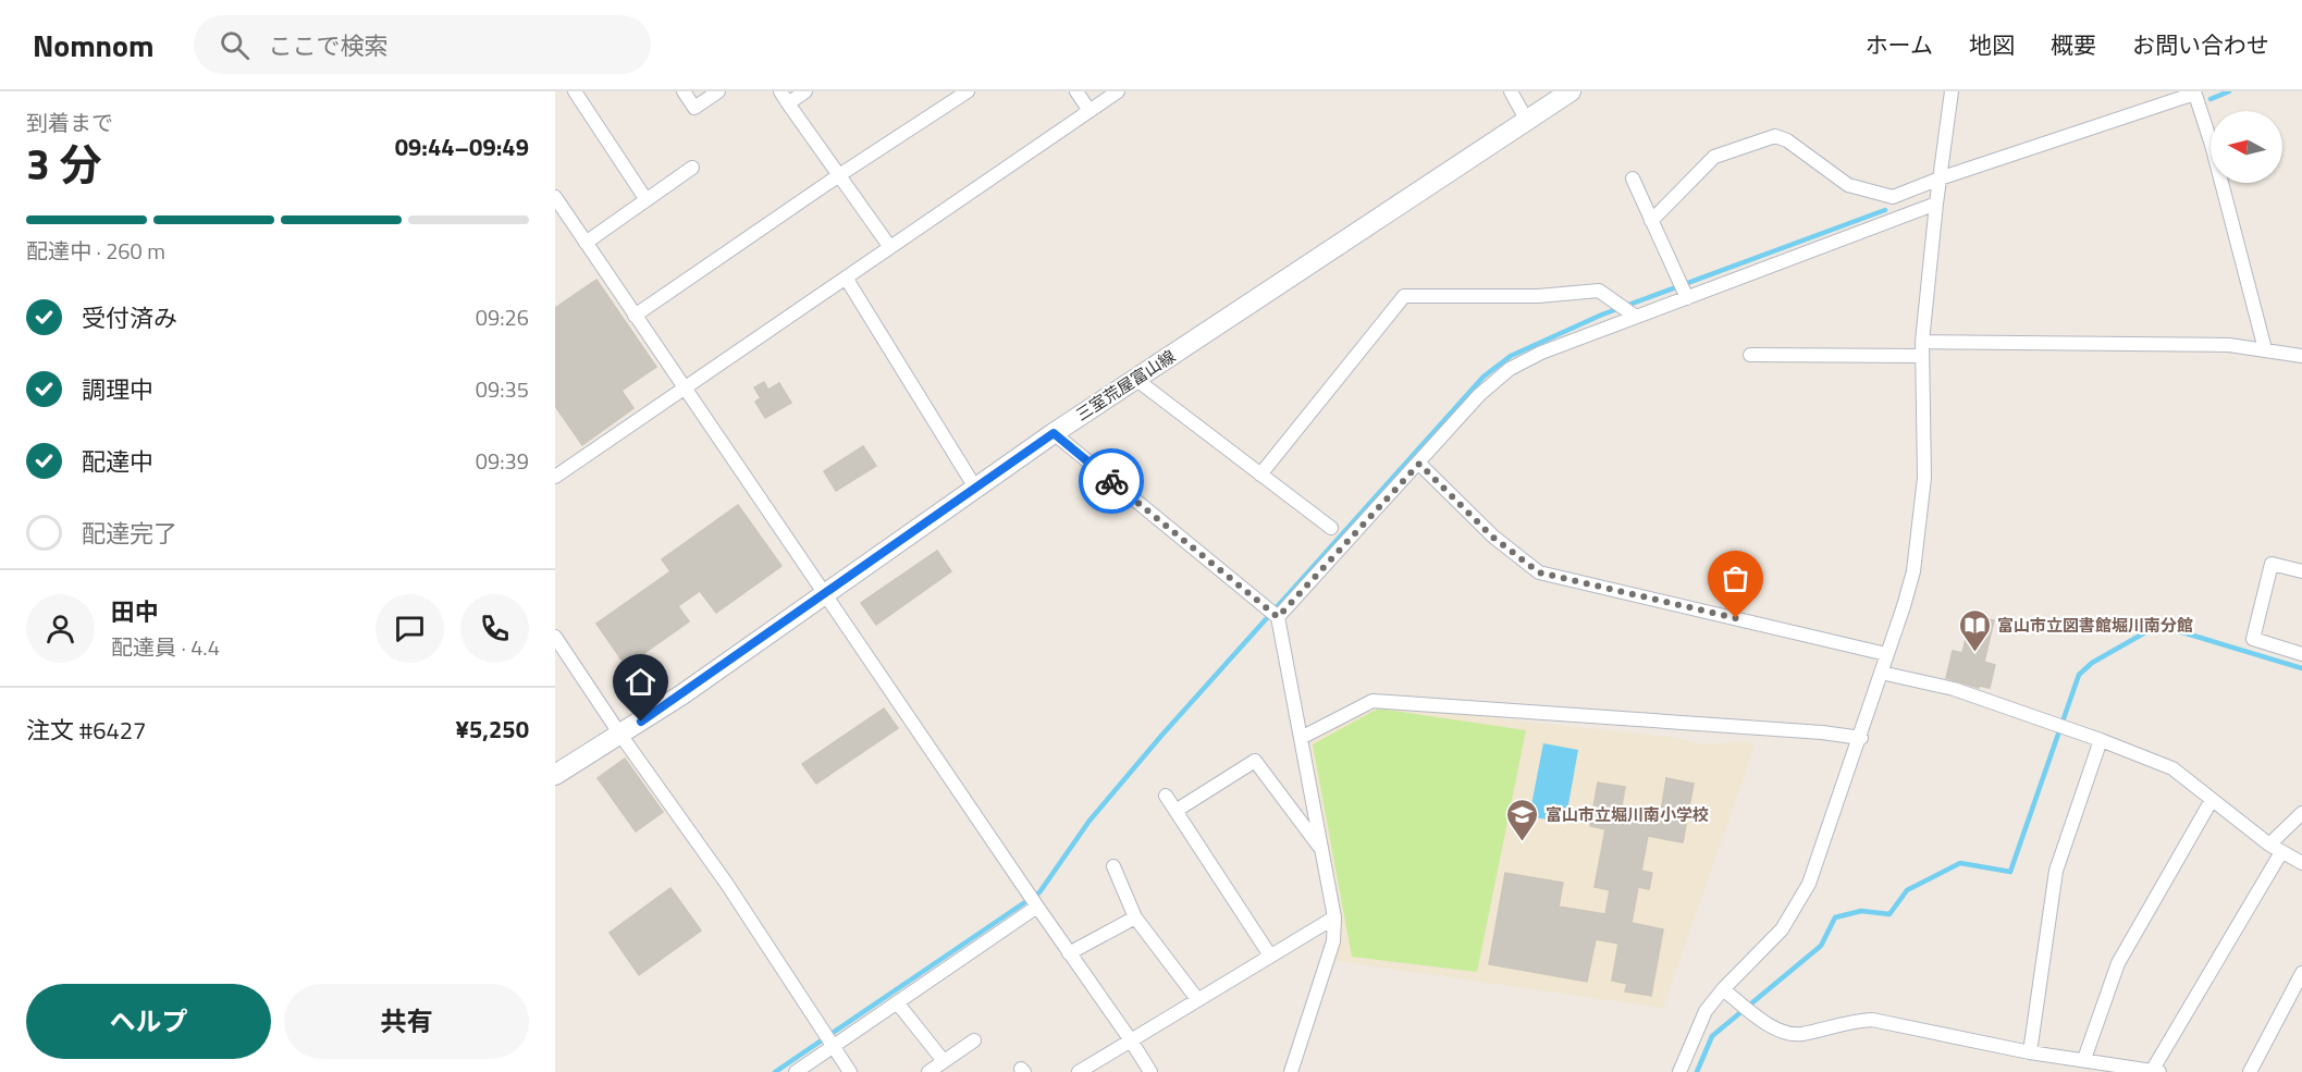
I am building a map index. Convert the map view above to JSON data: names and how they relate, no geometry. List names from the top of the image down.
{
  "streets": {
    "main road": ["三室荒屋富山線"]
  },
  "places": {
    "library": ["富山市立図書館堀川南分館"],
    "school or university": ["富山市立堀川南小学校"]
  },
  "north": "left",
  "page": {
    "header": "Nomnom",
    "search": "ここで検索",
    "nav": [
      "ホーム",
      "地図",
      "概要",
      "お問い合わせ"
    ],
    "heading": ["3 分", "到着まで", "09:44–09:49"],
    "panel": [
      "田中",
      "配達員 · 4.4",
      "注文 #6427",
      "¥5,250"
    ],
    "bar": "配達中 · 260 m",
    "list": [
      ["受付済み", "09:26"],
      ["調理中", "09:35"],
      ["配達中", "09:39"],
      "配達完了"
    ],
    "buttons": ["ヘルプ", "共有"]
  }
}
